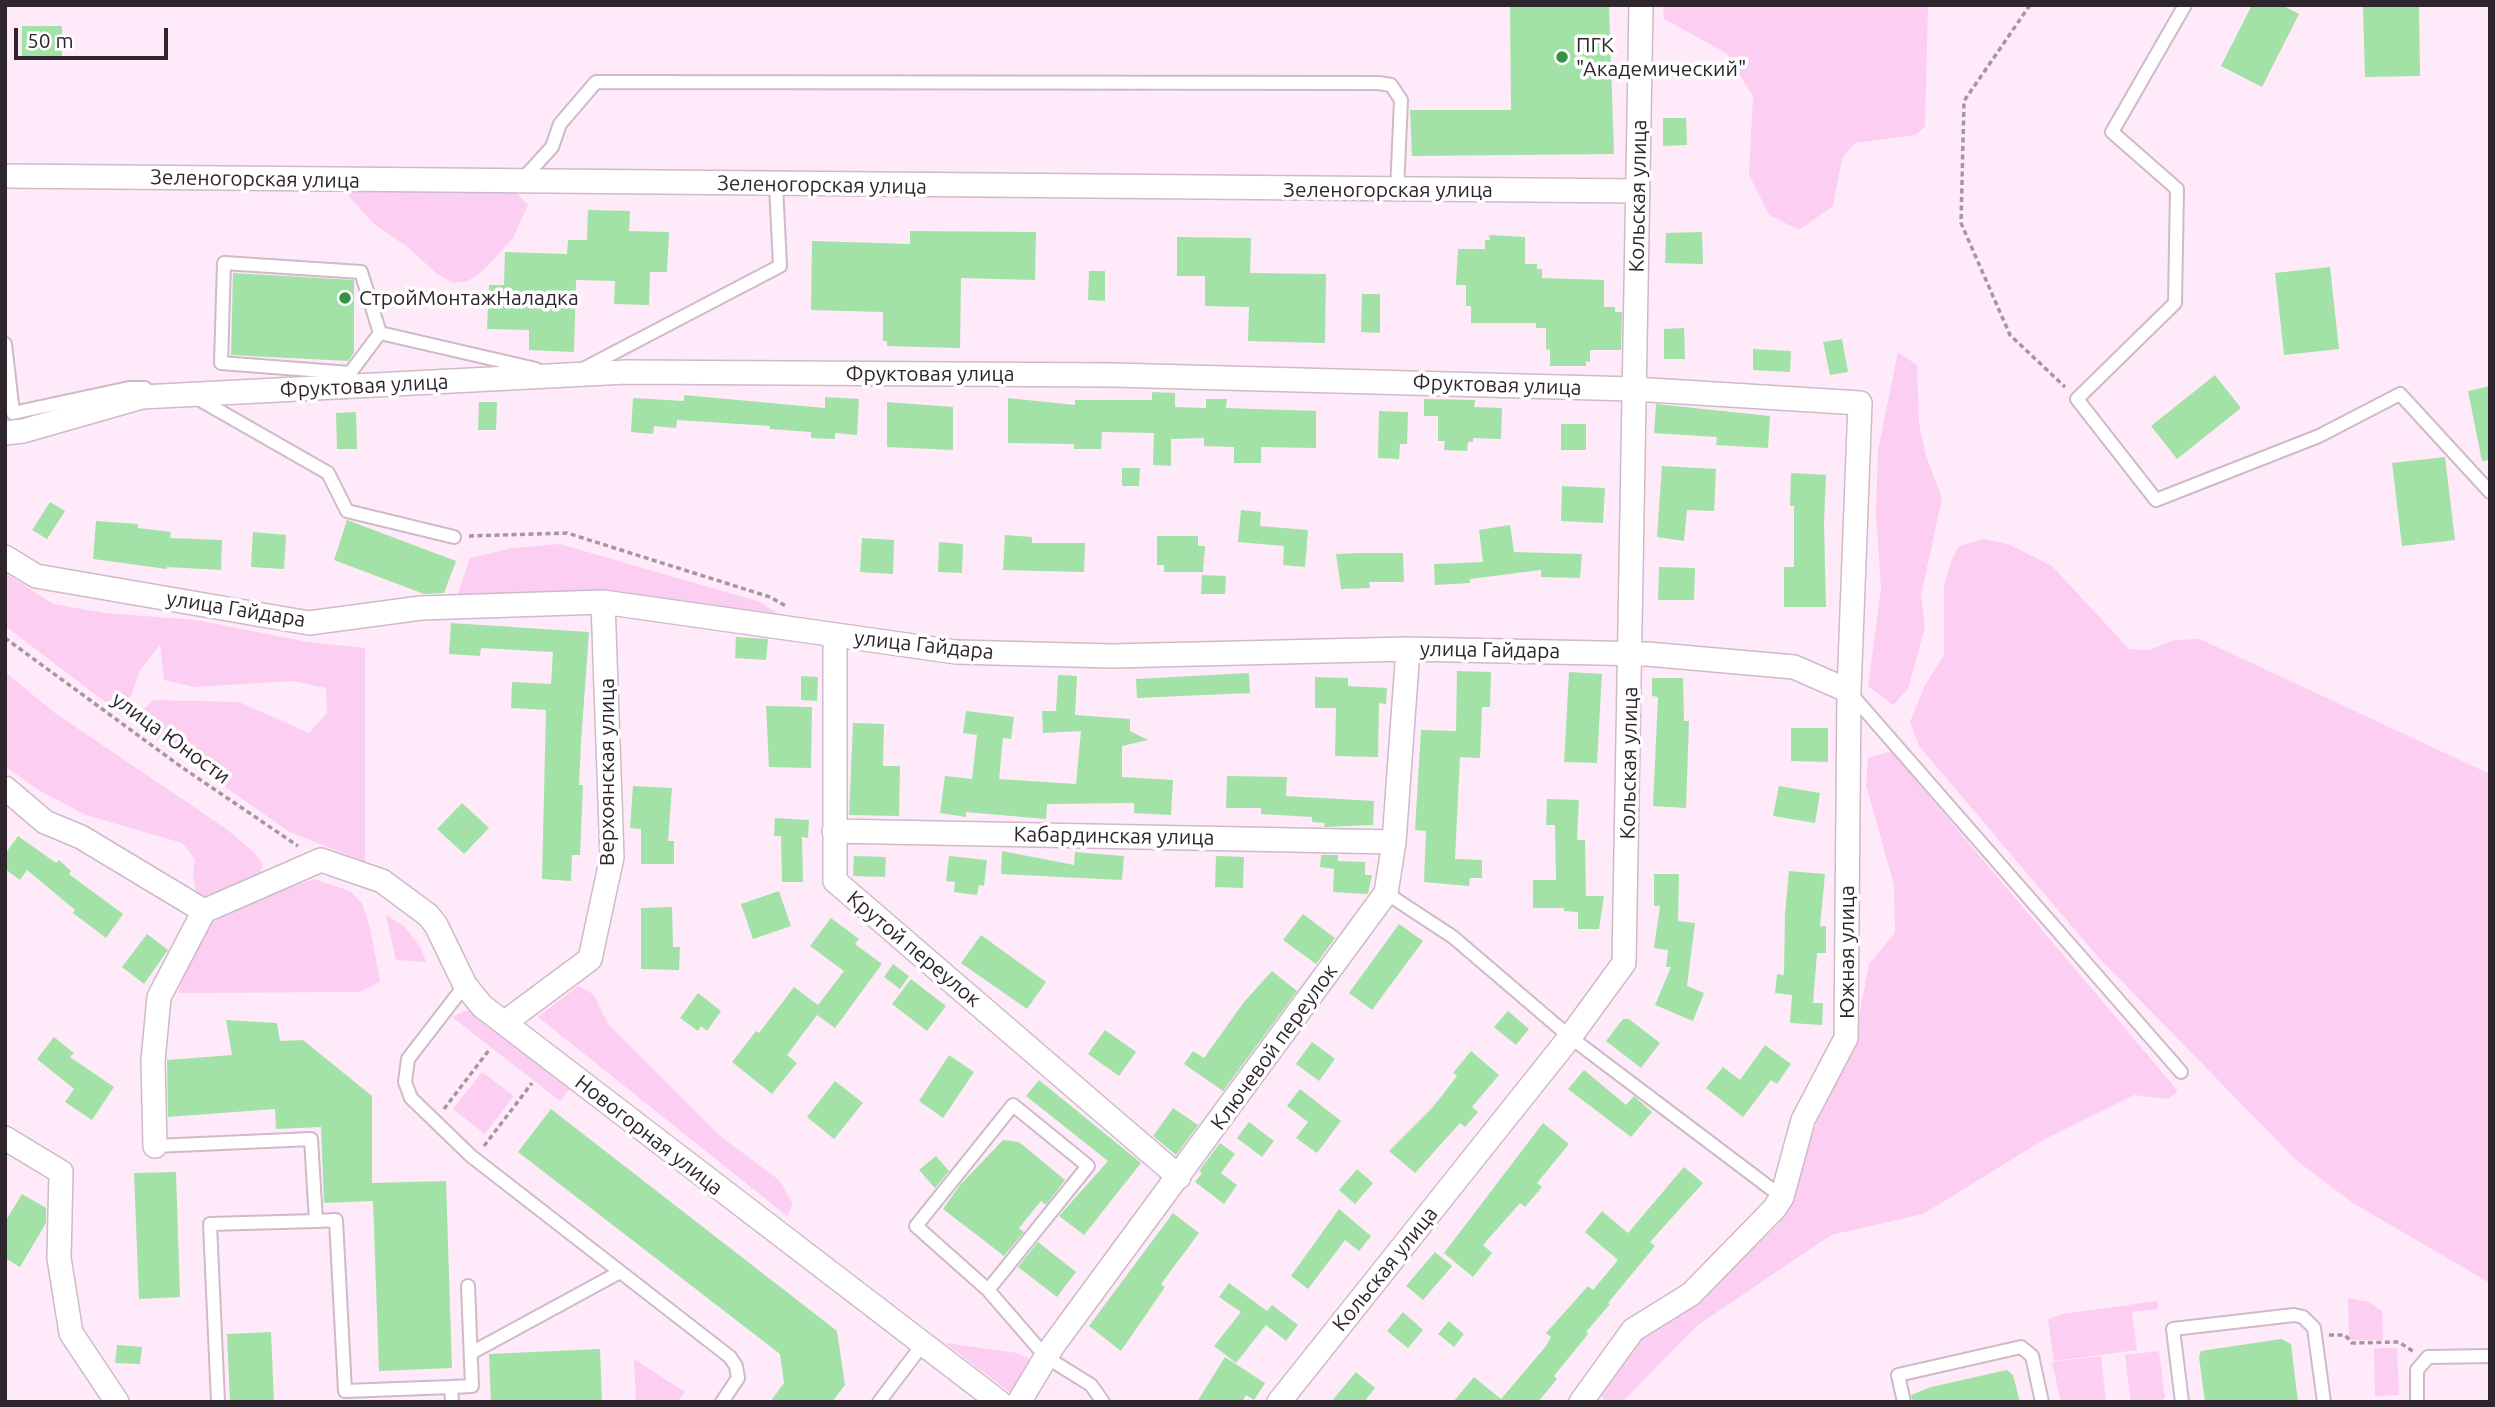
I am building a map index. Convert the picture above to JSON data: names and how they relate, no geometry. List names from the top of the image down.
{
  "streets": {
    "street": [
      "Зеленогорская улица",
      "Кольская улица",
      "Фруктовая улица",
      "улица Гайдара",
      "Верхоянская улица",
      "Кабардинская улица",
      "Крутой переулок",
      "Южная улица",
      "Ключевой переулок",
      "Новогорная улица"
    ],
    "path": ["улица Юности"]
  },
  "crossings": [
    ["Зеленогорская улица", "Кольская улица"],
    ["Кольская улица", "Фруктовая улица"],
    ["Кольская улица", "улица Гайдара"],
    ["Фруктовая улица", "Южная улица"],
    ["улица Гайдара", "Верхоянская улица"],
    ["улица Гайдара", "Крутой переулок"],
    ["улица Гайдара", "Южная улица"],
    ["улица Гайдара", "Ключевой переулок"],
    ["улица Юности", "Новогорная улица"],
    ["Верхоянская улица", "Новогорная улица"],
    ["Кабардинская улица", "Крутой переулок"],
    ["Кабардинская улица", "Ключевой переулок"],
    ["Крутой переулок", "Ключевой переулок"]
  ],
  "places": ["ПГК \"Академический\"", "СтройМонтажНаладка"],
  "scale_bar": "50 m"
}
